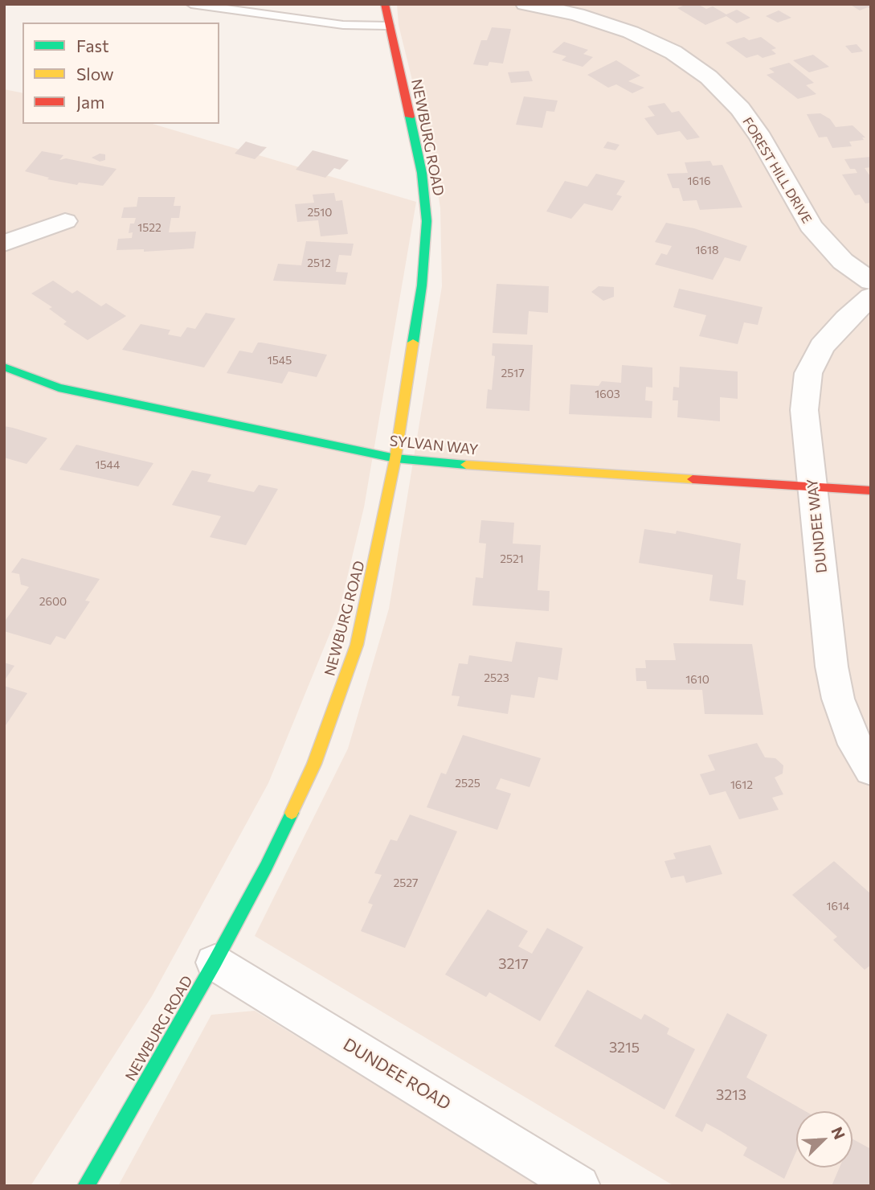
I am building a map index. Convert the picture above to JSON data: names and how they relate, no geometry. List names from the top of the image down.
{
  "streets": {
    "main road": ["NEWBURG ROAD", "SYLVAN WAY"],
    "street": ["FOREST HILL DRIVE", "DUNDEE WAY", "DUNDEE ROAD"]
  },
  "crossings": [
    ["NEWBURG ROAD", "SYLVAN WAY"],
    ["NEWBURG ROAD", "DUNDEE ROAD"],
    ["SYLVAN WAY", "DUNDEE WAY"]
  ],
  "house_numbers": [
    "1616",
    "2510",
    "1522",
    "1618",
    "2512",
    "1545",
    "2517",
    "1603",
    "1544",
    "2521",
    "2600",
    "2523",
    "1610",
    "2525",
    "1612",
    "2527",
    "1614",
    "3217",
    "3215",
    "3213"
  ],
  "legend": ["Fast", "Slow", "Jam"],
  "north": "top right"
}
